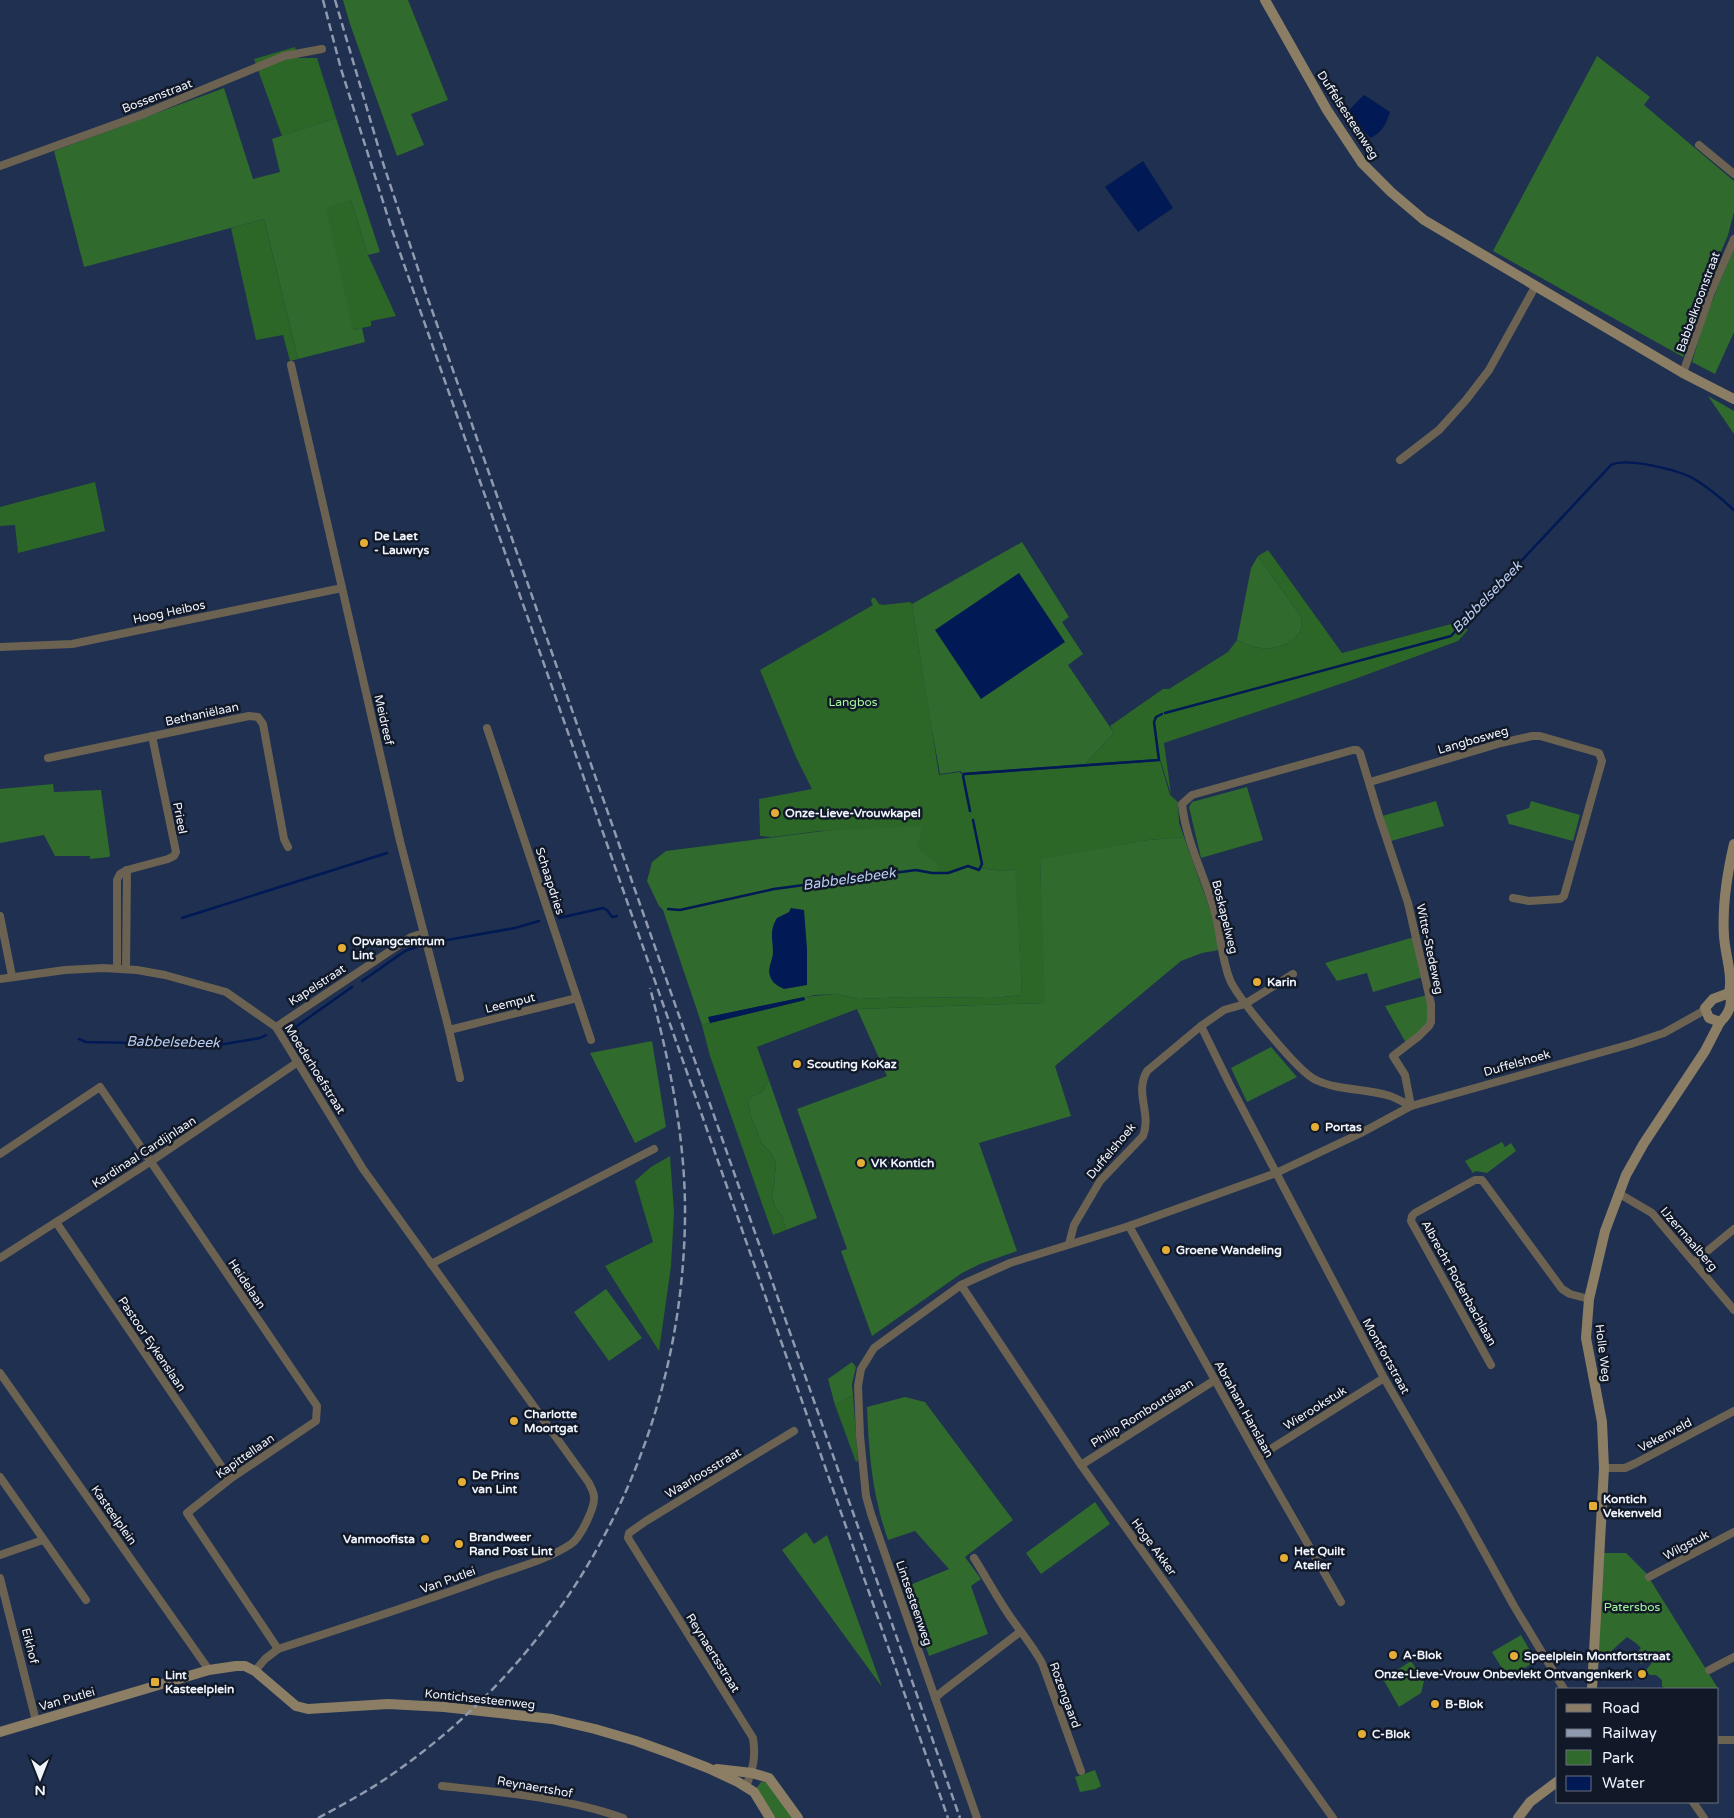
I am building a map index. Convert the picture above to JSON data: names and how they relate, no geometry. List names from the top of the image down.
{
  "streets": {
    "street": [
      "Bossenstraat",
      "Duffelsesteenweg",
      "Babbelkroonstraat",
      "Hoog Heibos",
      "Bethaniëlaan",
      "Meidreef",
      "Langbosweg",
      "Prieel",
      "Schaapdries",
      "Boskapelweg",
      "Witte-Stedeweg",
      "Kapelstraat",
      "Leemput",
      "Duffelshoek",
      "Moederhoefstraat",
      "Kardinaal Cardijnlaan",
      "IJzermaalberg",
      "Albrecht Rodenbachlaan",
      "Heidelaan",
      "Pastoor Eykenslaan",
      "Holle Weg",
      "Montfortstraat",
      "Wierookstuk",
      "Abraham Hanslaan",
      "Philip Romboutslaan",
      "Vekenveld",
      "Kapittellaan",
      "Waarloosstraat",
      "Kasteelplein",
      "Wilgstuk",
      "Hoge Akker",
      "Van Putlei",
      "Lintsesteenweg",
      "Eikhof",
      "Reynaertsstraat",
      "Rozengaard",
      "Kontichsesteenweg",
      "Reynaertshof"
    ]
  },
  "crossings": [
    ["Duffelsesteenweg", "Babbelkroonstraat"],
    ["Hoog Heibos", "Meidreef"],
    ["Bethaniëlaan", "Prieel"],
    ["Meidreef", "Kapelstraat"],
    ["Meidreef", "Leemput"],
    ["Langbosweg", "Boskapelweg"],
    ["Langbosweg", "Witte-Stedeweg"],
    ["Schaapdries", "Leemput"],
    ["Boskapelweg", "Witte-Stedeweg"],
    ["Boskapelweg", "Duffelshoek"],
    ["Witte-Stedeweg", "Duffelshoek"],
    ["Kapelstraat", "Moederhoefstraat"],
    ["Duffelshoek", "Holle Weg"],
    ["Duffelshoek", "Montfortstraat"],
    ["Moederhoefstraat", "Kardinaal Cardijnlaan"],
    ["Moederhoefstraat", "Van Putlei"],
    ["Kardinaal Cardijnlaan", "Heidelaan"],
    ["Kardinaal Cardijnlaan", "Pastoor Eykenslaan"],
    ["IJzermaalberg", "Holle Weg"],
    ["Albrecht Rodenbachlaan", "Holle Weg"],
    ["Heidelaan", "Kapittellaan"],
    ["Pastoor Eykenslaan", "Kapittellaan"],
    ["Holle Weg", "Vekenveld"],
    ["Montfortstraat", "Wierookstuk"],
    ["Wierookstuk", "Abraham Hanslaan"],
    ["Abraham Hanslaan", "Philip Romboutslaan"],
    ["Philip Romboutslaan", "Hoge Akker"],
    ["Kapittellaan", "Van Putlei"],
    ["Waarloosstraat", "Reynaertsstraat"],
    ["Kasteelplein", "Van Putlei"],
    ["Hoge Akker", "Lintsesteenweg"],
    ["Van Putlei", "Eikhof"],
    ["Van Putlei", "Kontichsesteenweg"],
    ["Reynaertsstraat", "Kontichsesteenweg"]
  ],
  "water": ["Babbelsebeek"],
  "parks": ["Langbos", "Patersbos"],
  "places": {
    "other": [
      "De Laet - Lauwrys",
      "Onze-Lieve-Vrouwkapel",
      "Opvangcentrum Lint",
      "Karin",
      "Scouting KoKaz",
      "Portas",
      "VK Kontich",
      "Groene Wandeling",
      "Charlotte Moortgat",
      "De Prins van Lint",
      "Vanmoofista",
      "Brandweer Rand Post Lint",
      "Het Quilt Atelier",
      "A-Blok",
      "Speelplein Montfortstraat",
      "Onze-Lieve-Vrouw Onbevlekt Ontvangenkerk",
      "B-Blok",
      "C-Blok"
    ],
    "transit": ["Kontich Vekenveld", "Lint Kasteelplein"]
  },
  "legend": [
    "Road",
    "Railway",
    "Park",
    "Water"
  ],
  "north": "bottom"
}
